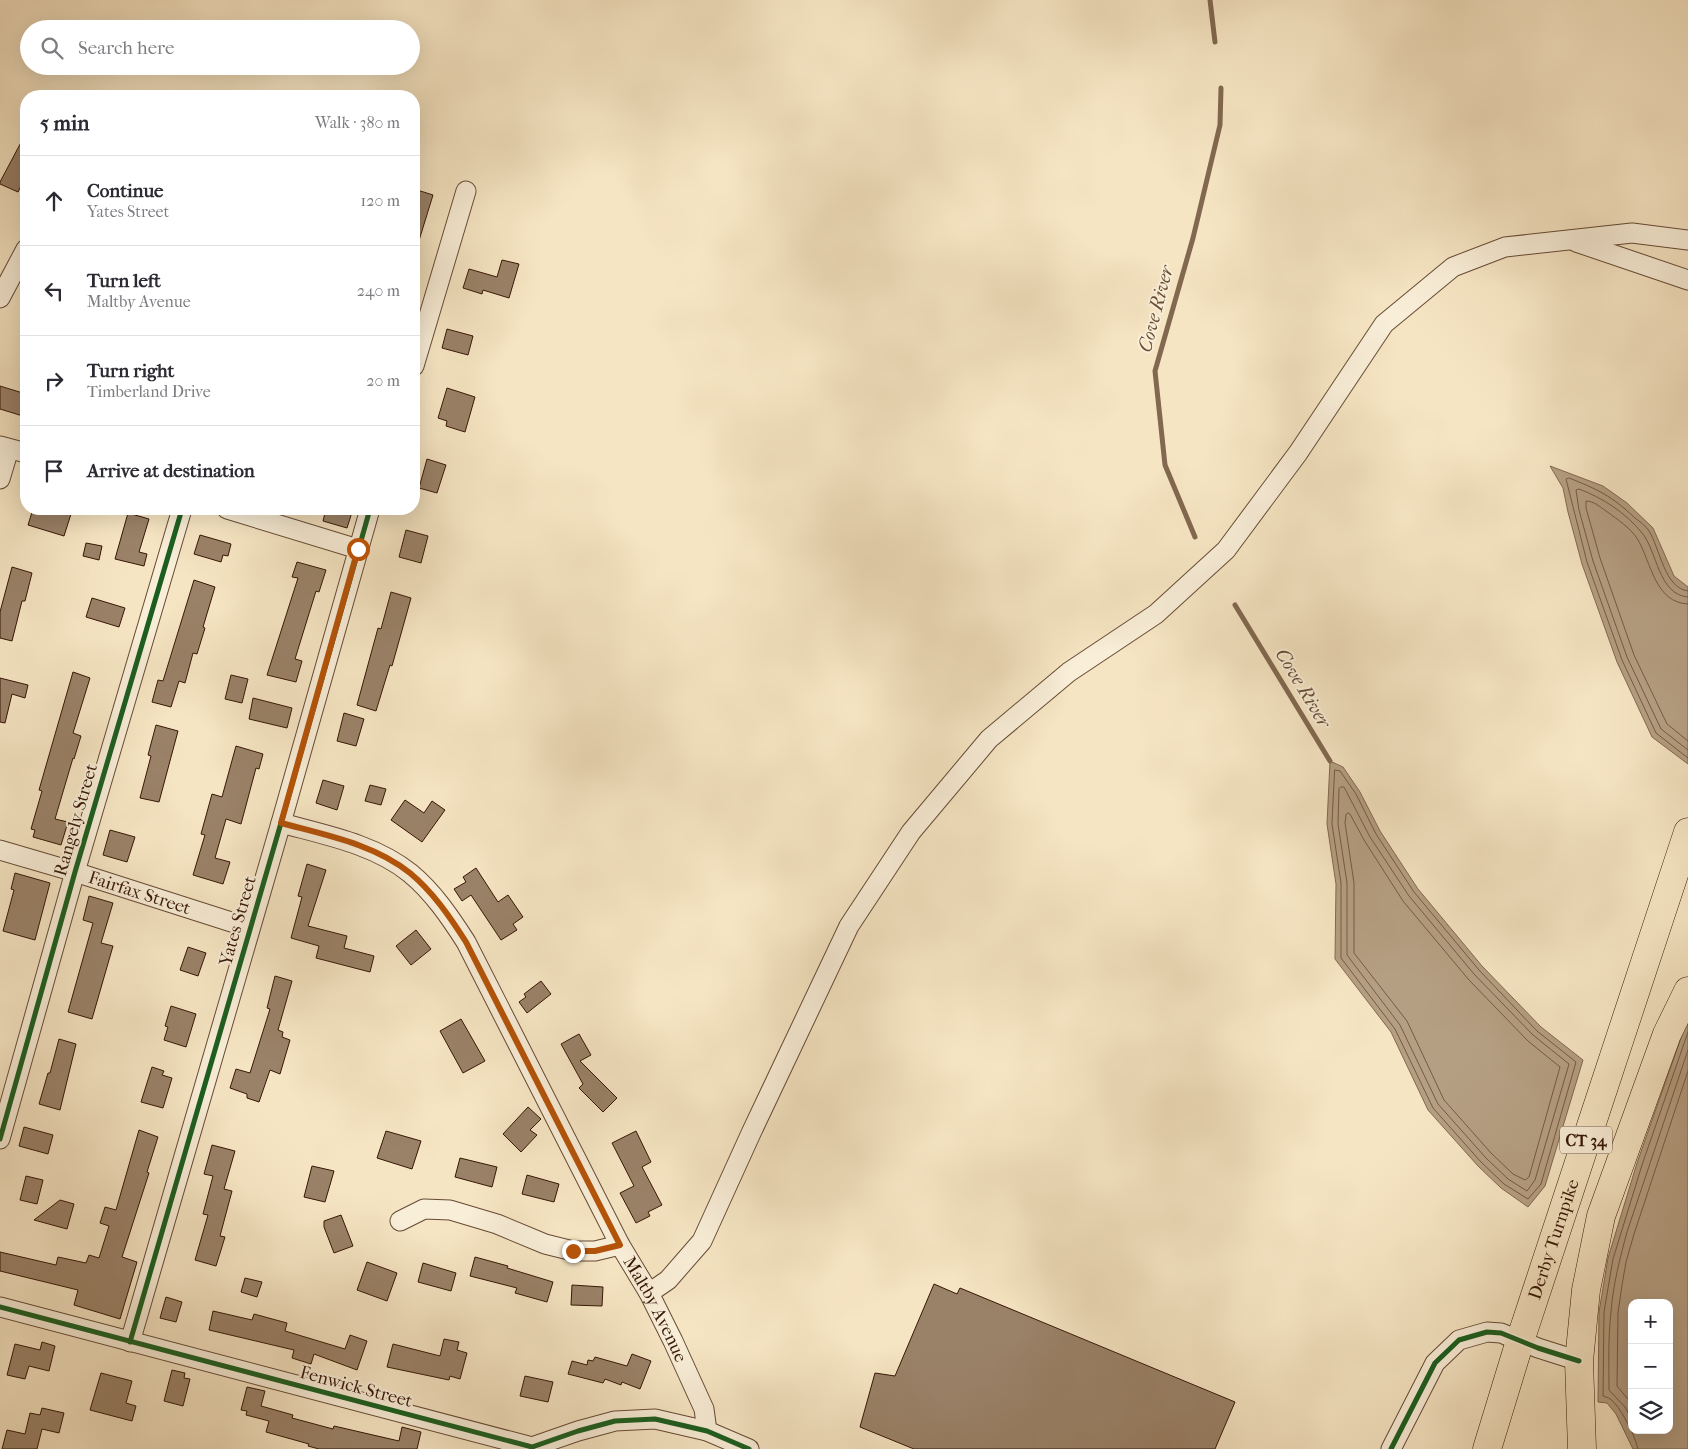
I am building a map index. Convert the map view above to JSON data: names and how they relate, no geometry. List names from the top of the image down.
{
  "streets": {
    "highway": ["CT 34", "Derby Turnpike"],
    "street": [
      "Rangely Street",
      "Fairfax Street",
      "Yates Street",
      "Maltby Avenue",
      "Fenwick Street"
    ]
  },
  "crossings": [
    ["Rangely Street", "Fairfax Street"],
    ["Fairfax Street", "Yates Street"],
    ["Yates Street", "Maltby Avenue"],
    ["Yates Street", "Fenwick Street"],
    ["Maltby Avenue", "Fenwick Street"]
  ],
  "water": ["Cove River"],
  "page": {
    "search": "Search here",
    "heading": ["5 min", "Walk · 380 m"],
    "list": [
      ["Continue", "Yates Street", "120 m"],
      ["Turn left", "Maltby Avenue", "240 m"],
      ["Turn right", "Timberland Drive", "20 m"],
      "Arrive at destination"
    ],
    "map_buttons": ["+", "−"]
  }
}
